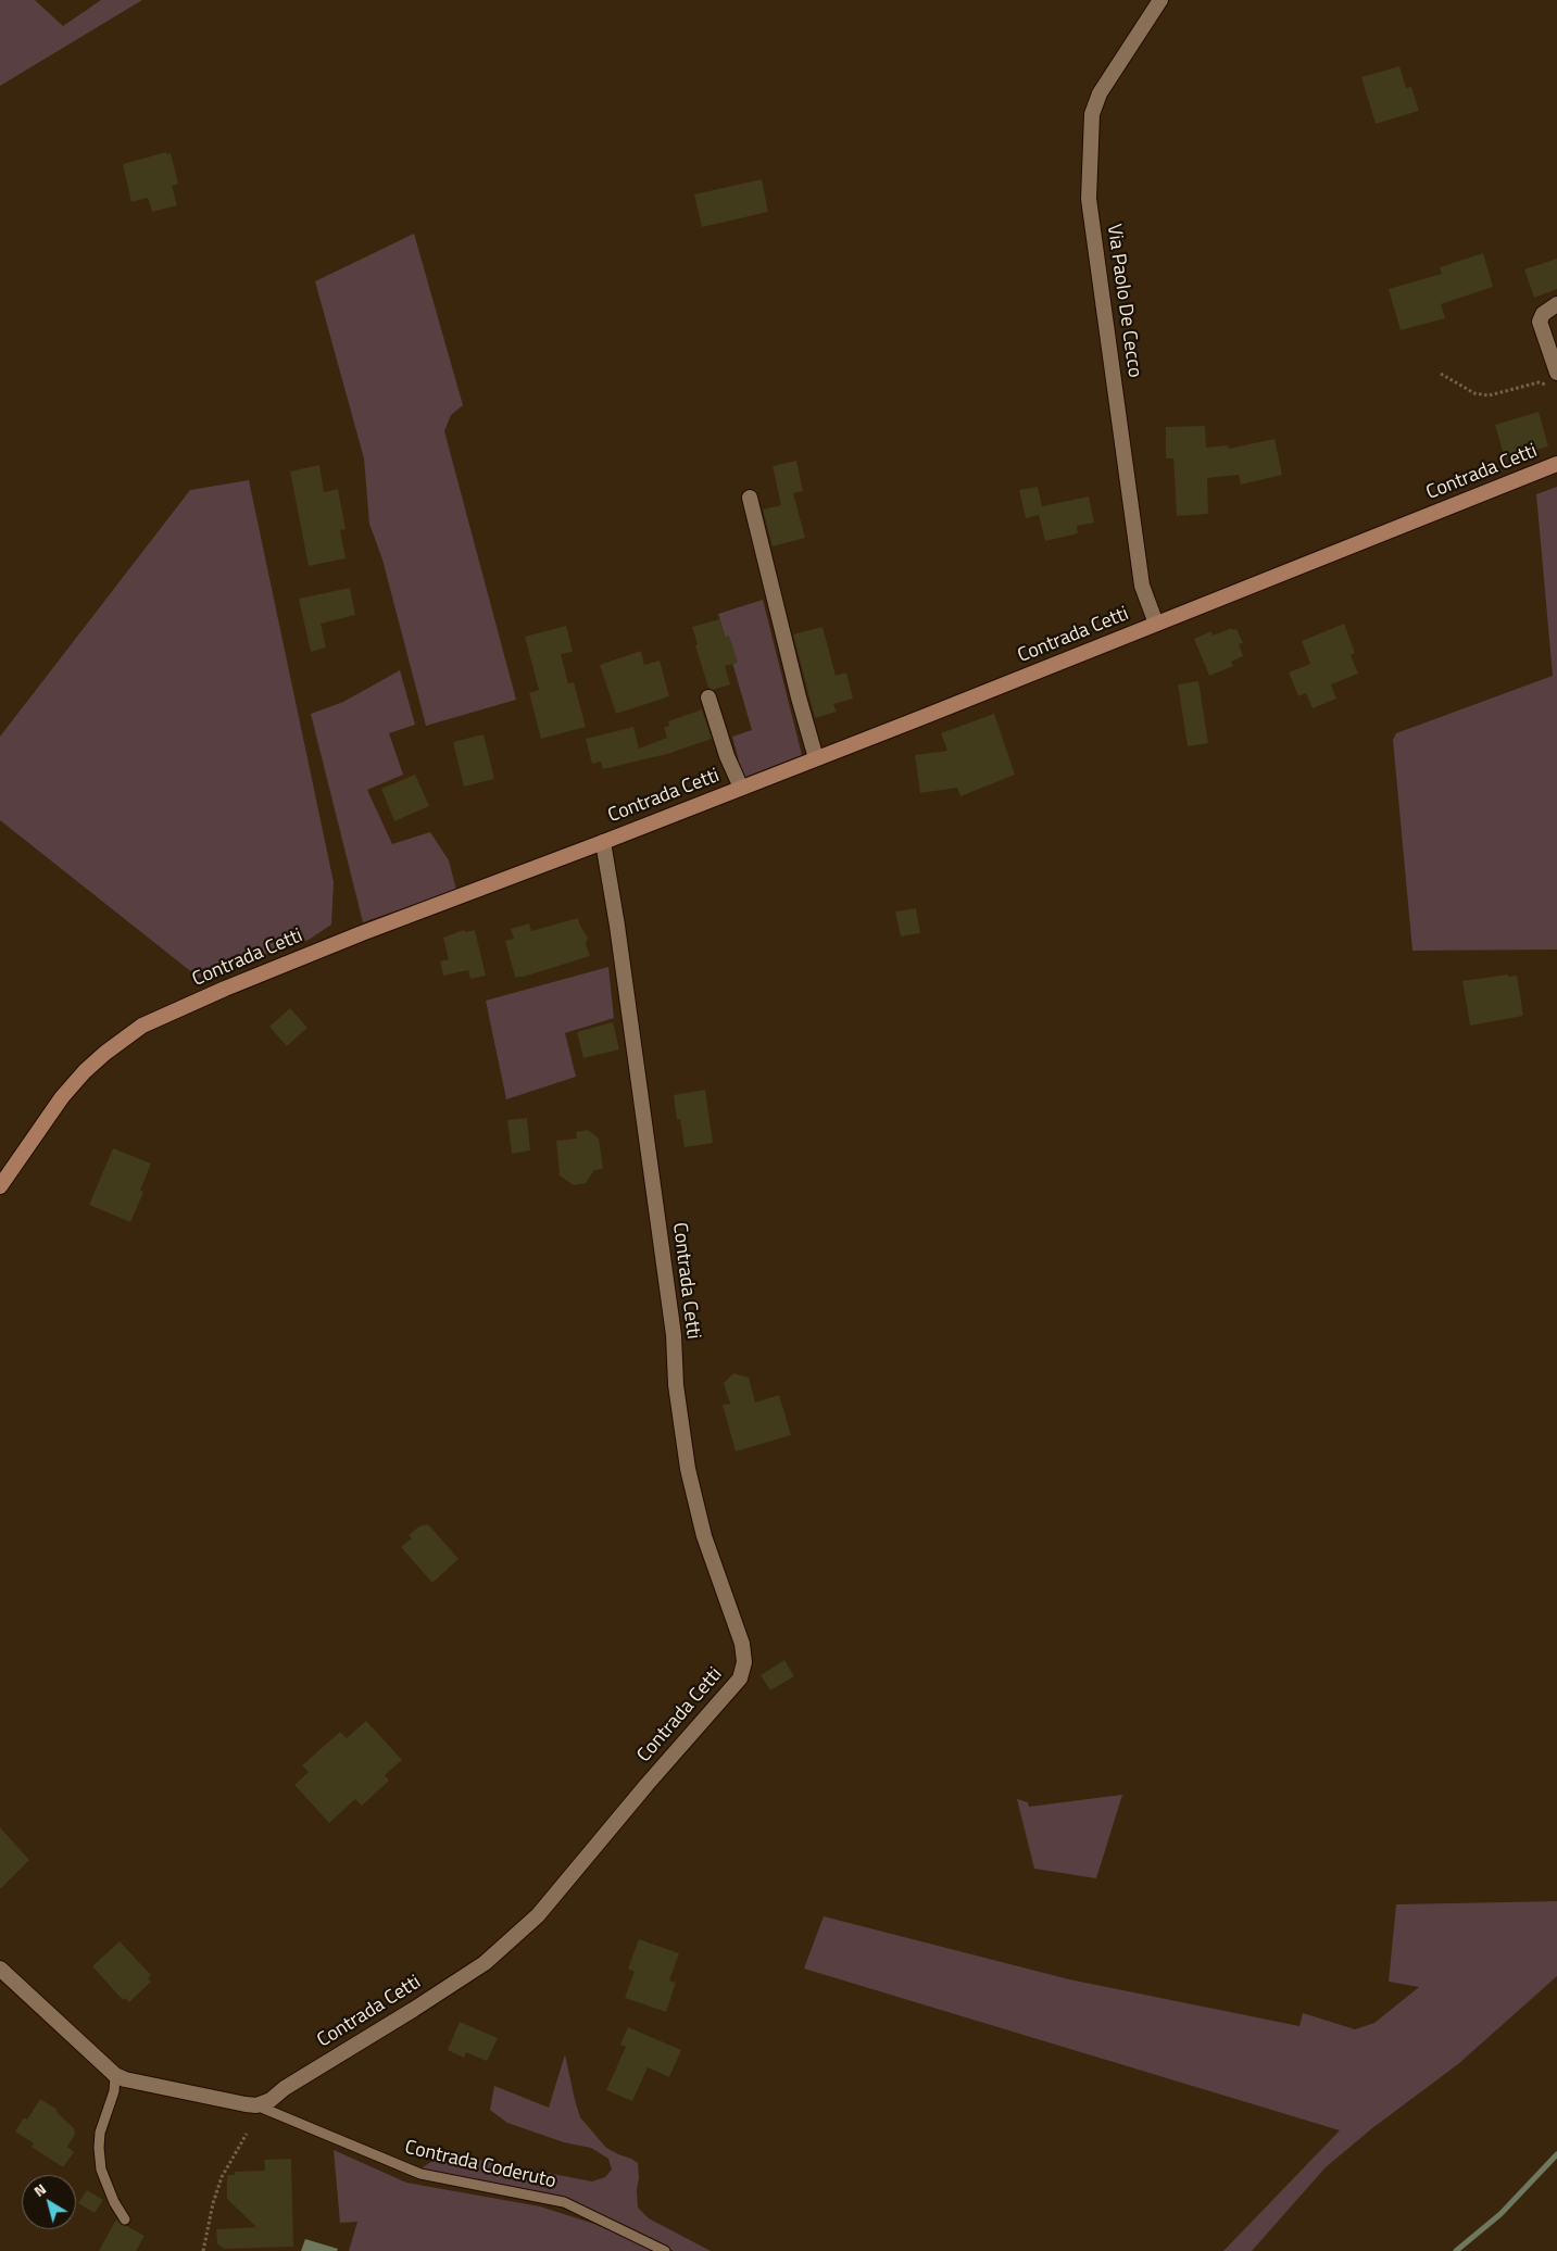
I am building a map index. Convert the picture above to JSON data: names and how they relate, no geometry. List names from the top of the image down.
{
  "streets": {
    "main road": ["Contrada Cetti"],
    "street": ["Via Paolo De Cecco"],
    "lane": ["Contrada Coderuto"]
  },
  "crossings": [
    ["Via Paolo De Cecco", "Contrada Cetti"],
    ["Contrada Cetti", "Contrada Coderuto"]
  ],
  "north": "top left"
}
